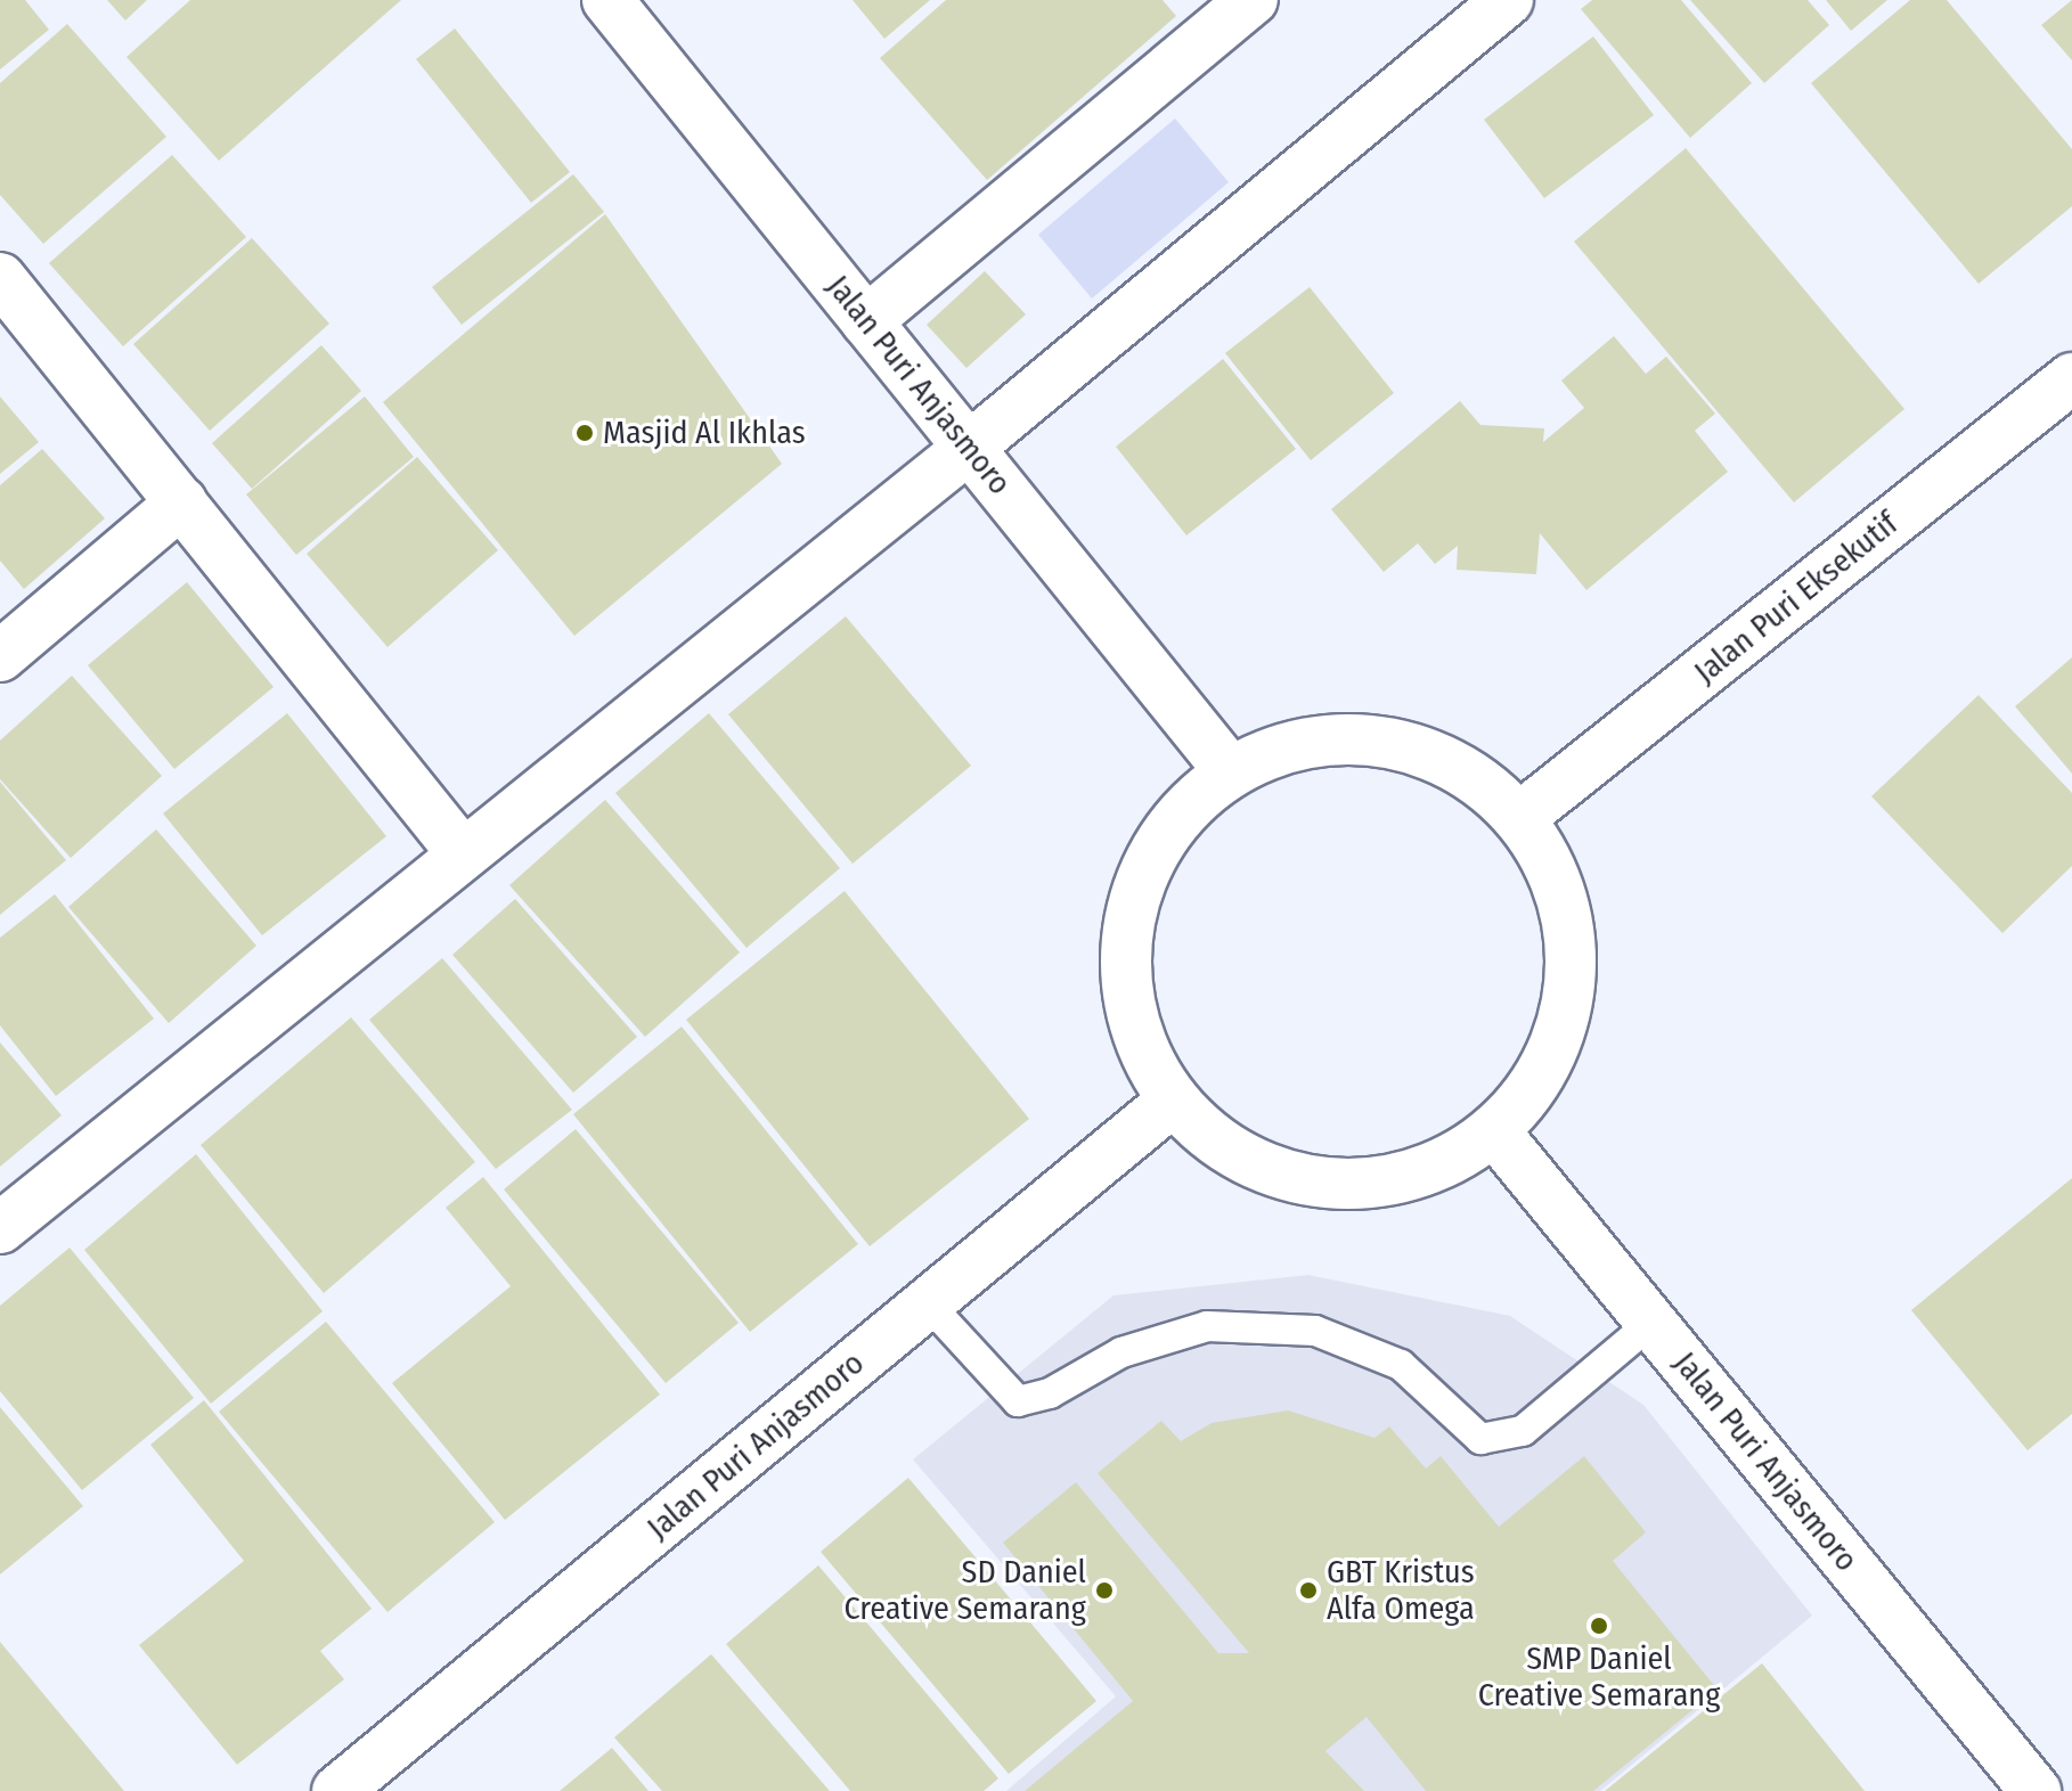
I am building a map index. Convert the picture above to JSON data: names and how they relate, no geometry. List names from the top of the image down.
{
  "streets": {
    "street": ["Jalan Puri Anjasmoro", "Jalan Puri Eksekutif"]
  },
  "places": [
    "Masjid Al Ikhlas",
    "SD Daniel Creative Semarang",
    "GBT Kristus Alfa Omega",
    "SMP Daniel Creative Semarang"
  ]
}
